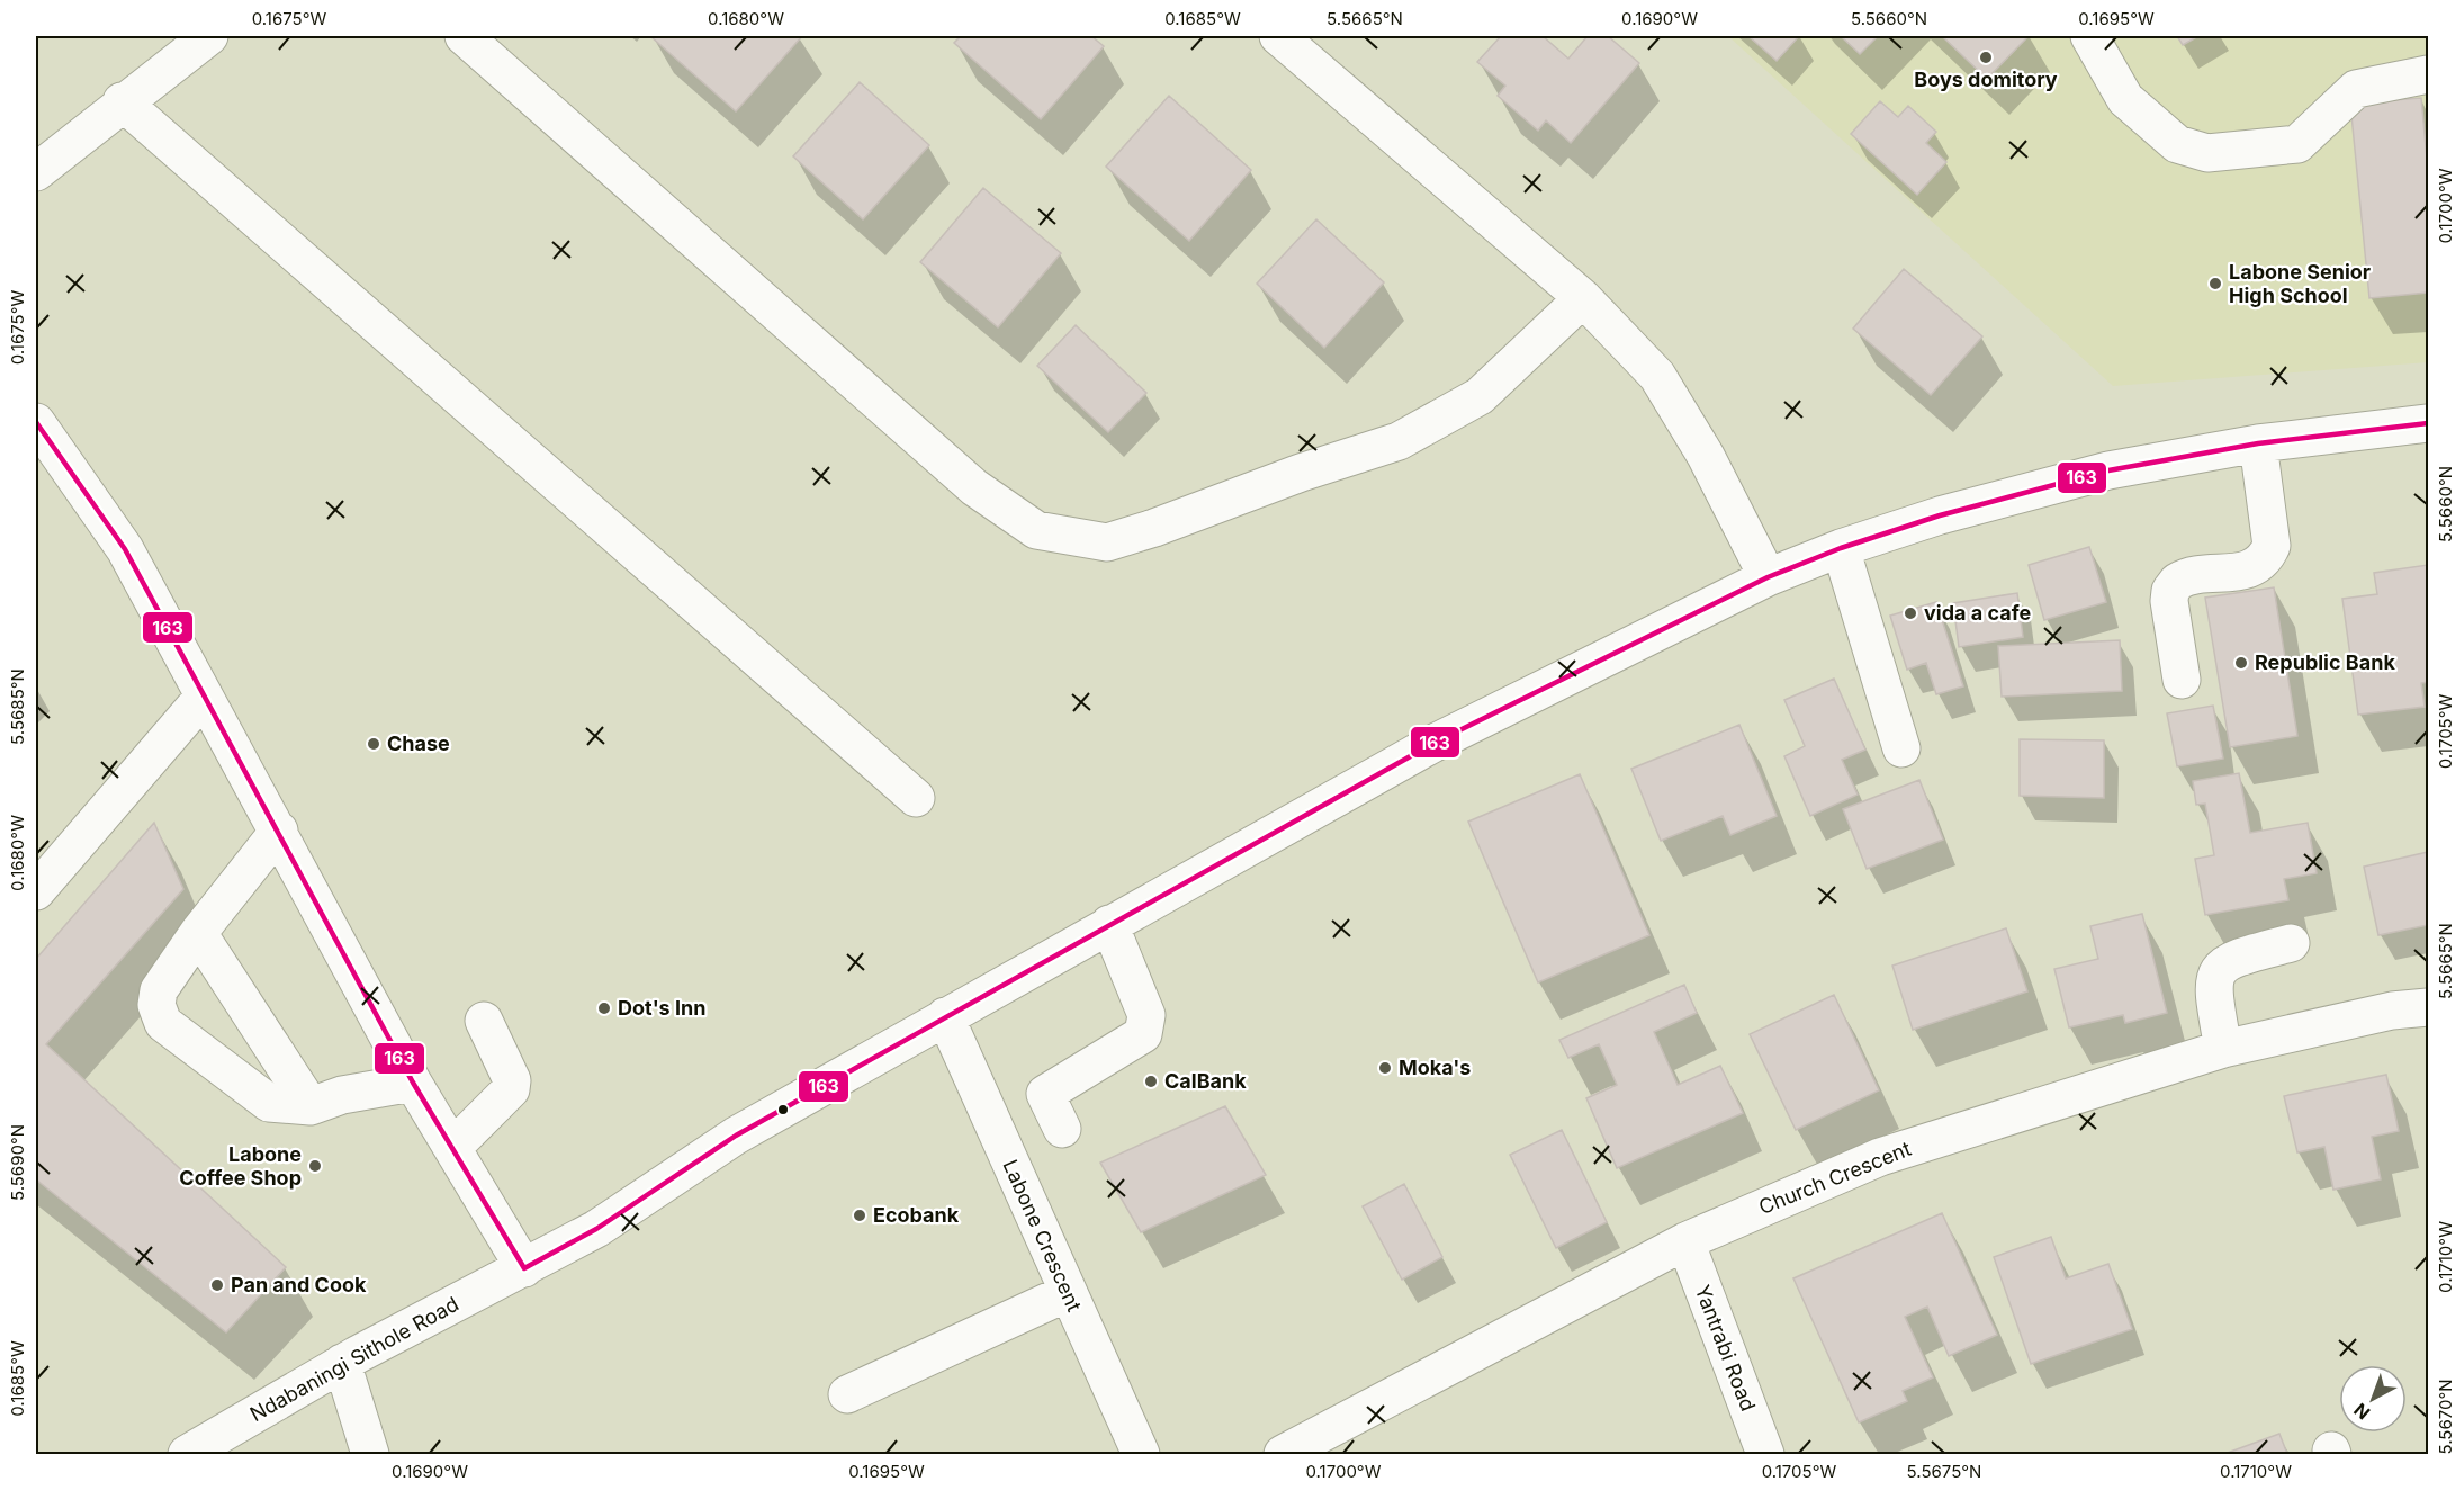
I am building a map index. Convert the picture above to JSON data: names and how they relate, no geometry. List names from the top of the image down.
{
  "streets": {
    "street": [
      "Church Crescent",
      "Labone Crescent",
      "Yantrabi Road",
      "Ndabaningi Sithole Road"
    ]
  },
  "crossings": [
    ["Church Crescent", "Yantrabi Road"],
    ["Labone Crescent", "Ndabaningi Sithole Road"]
  ],
  "places": [
    "Boys domitory",
    "Labone Senior High School",
    "vida a cafe",
    "Republic Bank",
    "Chase",
    "Dot's Inn",
    "Moka's",
    "CalBank",
    "Labone Coffee Shop",
    "Ecobank",
    "Pan and Cook"
  ],
  "lines": ["transit line 163"],
  "north": "bottom left",
  "coordinates": [
    "0.1675°W",
    "0.1680°W",
    "0.1685°W",
    "5.5665°N",
    "0.1690°W",
    "5.5660°N",
    "0.1695°W",
    "0.1700°W",
    "5.5685°N",
    "0.1705°W",
    "5.5690°N",
    "0.1710°W",
    "5.5670°N",
    "5.5675°N"
  ]
}
